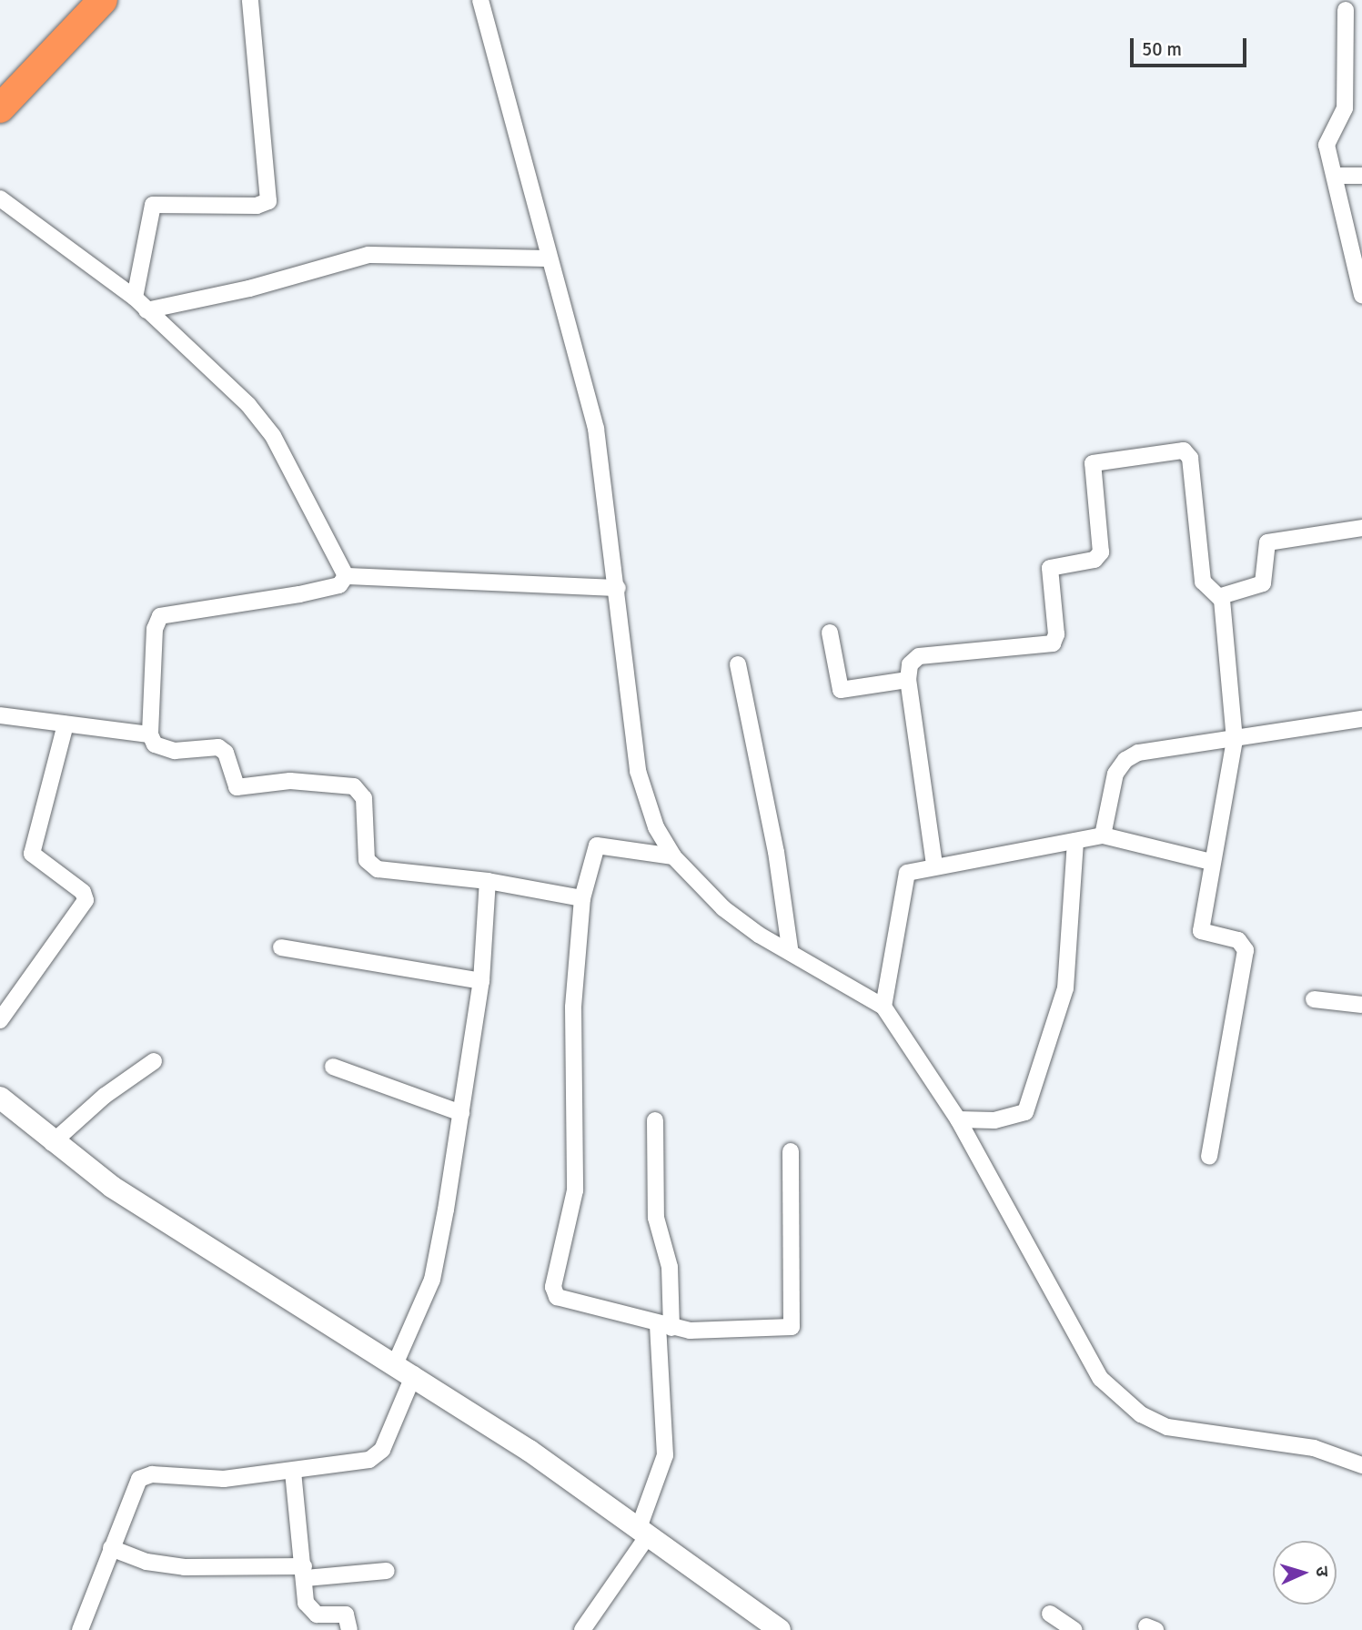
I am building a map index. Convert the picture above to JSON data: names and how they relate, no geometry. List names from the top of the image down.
{
  "scale_bar": "50 m",
  "north": "right"
}
